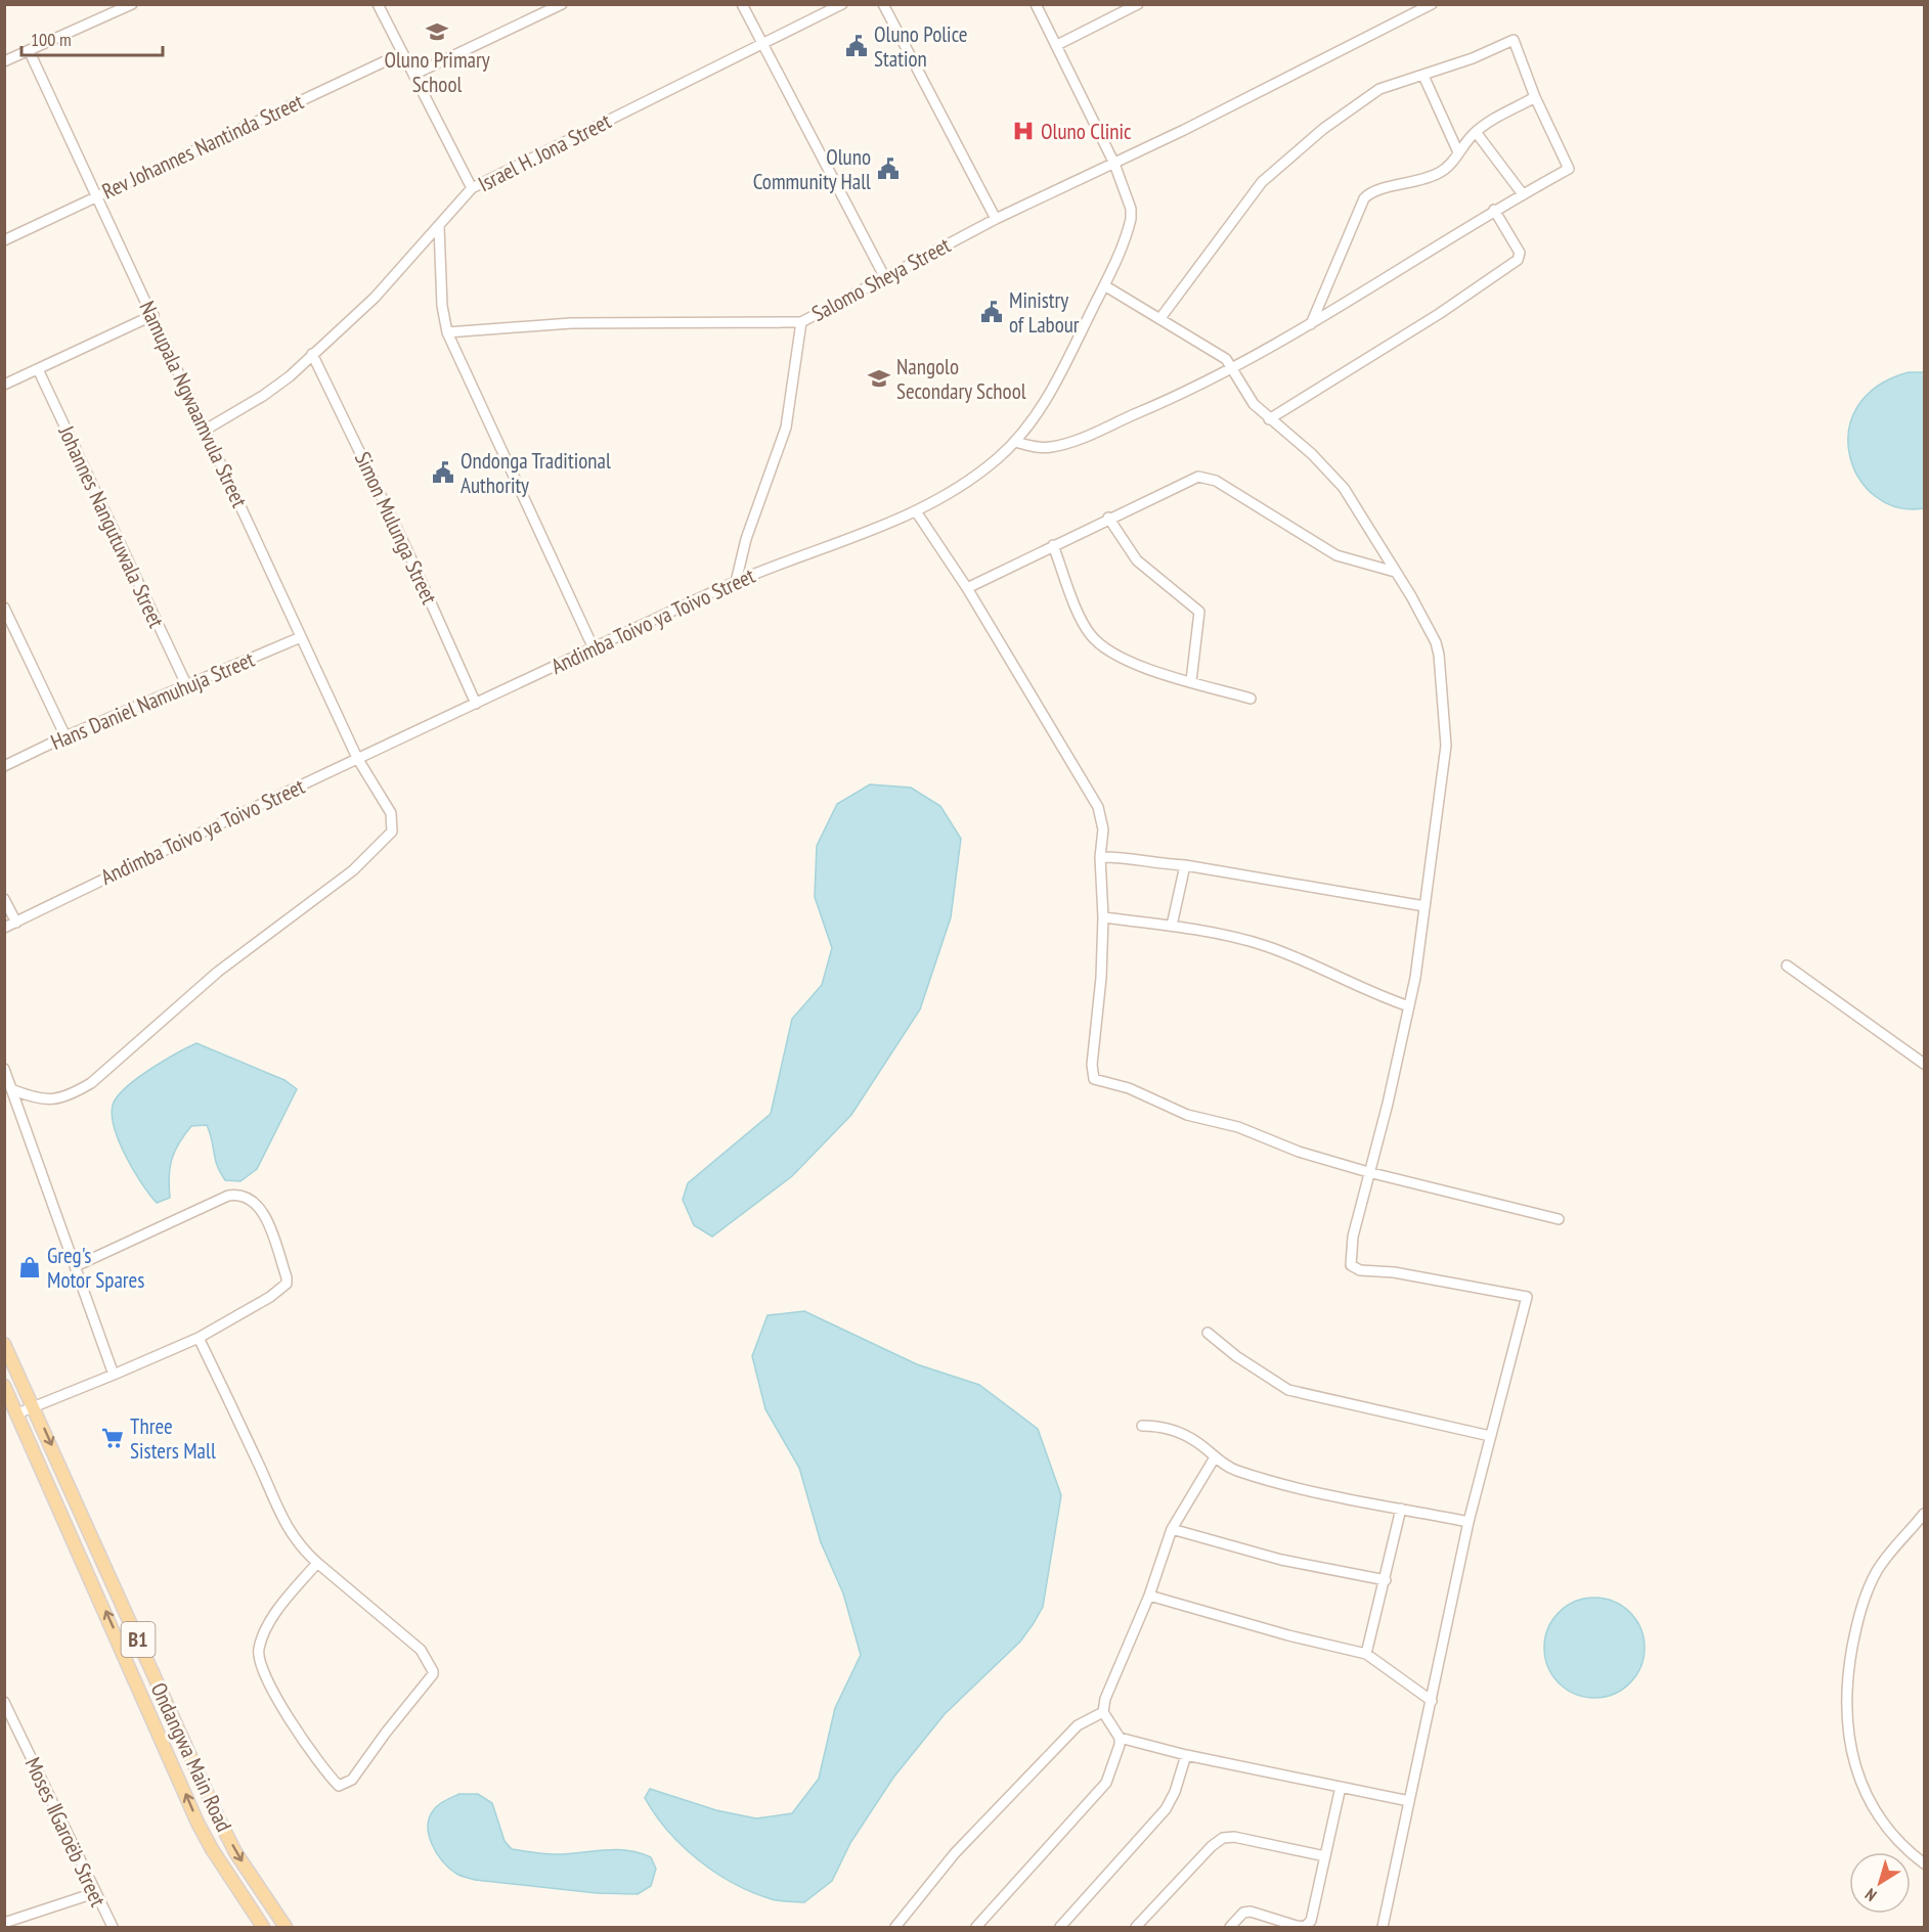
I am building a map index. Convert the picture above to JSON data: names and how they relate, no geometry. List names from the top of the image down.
{
  "streets": {
    "main road": ["B1", "Ondangwa Main Road"],
    "street": [
      "Rev Johannes Nantinda Street",
      "Israel H. Jona Street",
      "Salomo Sheya Street",
      "Namupala Ngwaamvula Street",
      "Johannes Nangutuwala Street",
      "Simon Mulunga Street",
      "Andimba Toivo ya Toivo Street",
      "Hans Daniel Namuhuja Street",
      "Moses ǁGaroëb Street"
    ]
  },
  "crossings": [
    ["Rev Johannes Nantinda Street", "Namupala Ngwaamvula Street"],
    ["Israel H. Jona Street", "Namupala Ngwaamvula Street"],
    ["Israel H. Jona Street", "Simon Mulunga Street"],
    ["Salomo Sheya Street", "Andimba Toivo ya Toivo Street"],
    ["Namupala Ngwaamvula Street", "Andimba Toivo ya Toivo Street"],
    ["Namupala Ngwaamvula Street", "Hans Daniel Namuhuja Street"],
    ["Johannes Nangutuwala Street", "Hans Daniel Namuhuja Street"],
    ["Simon Mulunga Street", "Andimba Toivo ya Toivo Street"]
  ],
  "places": {
    "school or university": ["Oluno Primary School", "Nangolo Secondary School"],
    "public building": [
      "Oluno Police Station",
      "Oluno Community Hall",
      "Ministry of Labour",
      "Ondonga Traditional Authority"
    ],
    "hospital": ["Oluno Clinic"],
    "shop": ["Greg's Motor Spares"],
    "supermarket": ["Three Sisters Mall"]
  },
  "scale_bar": "100 m",
  "north": "bottom left"
}
